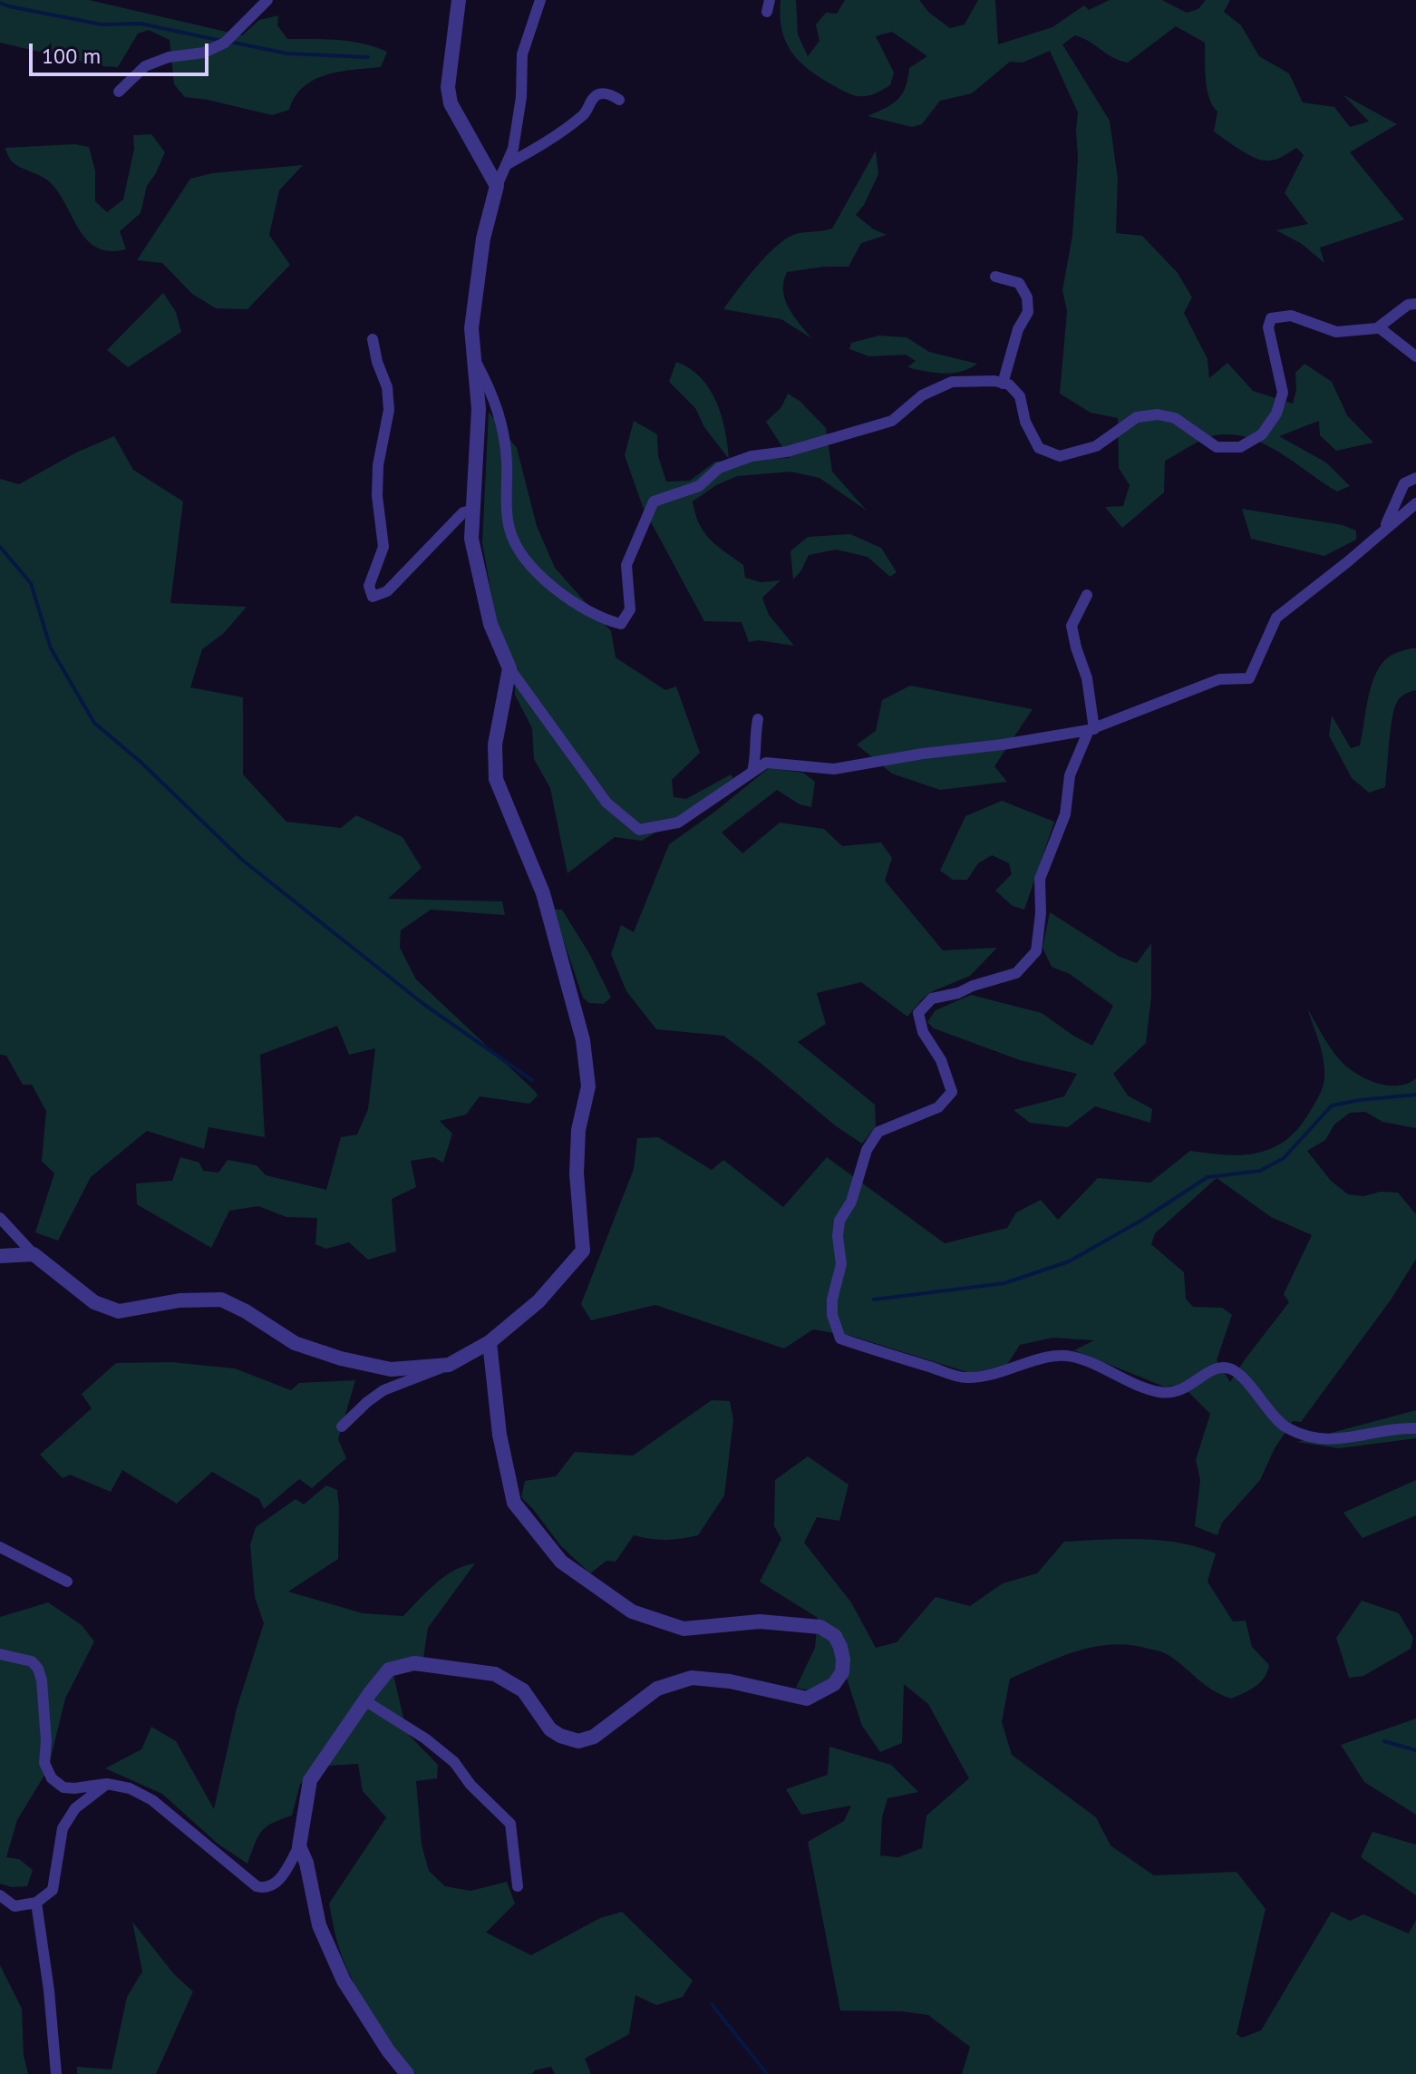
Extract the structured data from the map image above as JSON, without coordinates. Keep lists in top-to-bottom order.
{
  "scale_bar": "100 m"
}
